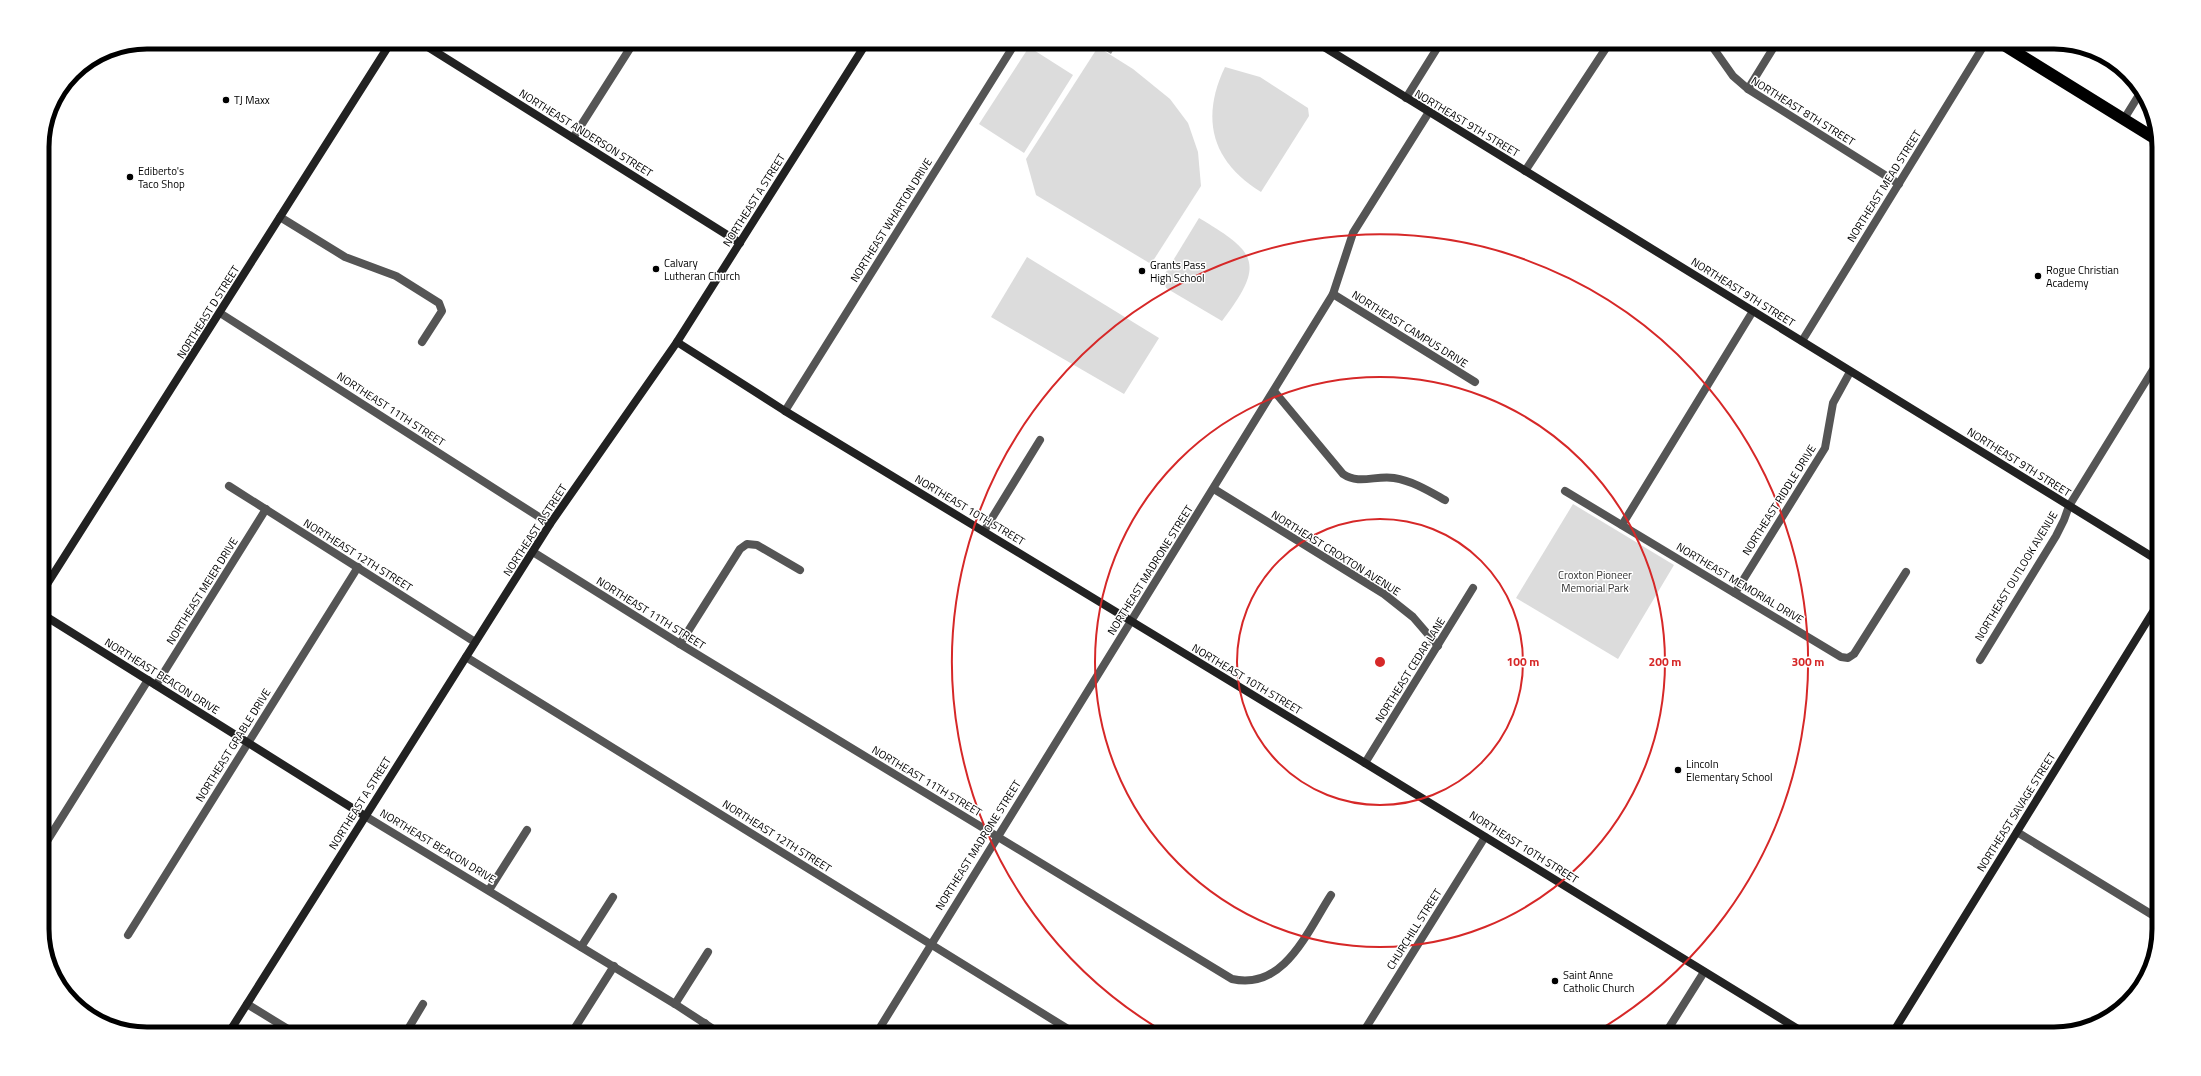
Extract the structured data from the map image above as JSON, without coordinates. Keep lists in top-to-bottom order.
{
  "streets": {
    "street": [
      "NORTHEAST 8TH STREET",
      "NORTHEAST 9TH STREET",
      "NORTHEAST ANDERSON STREET",
      "NORTHEAST MEAD STREET",
      "NORTHEAST A STREET",
      "NORTHEAST WHARTON DRIVE",
      "NORTHEAST D STREET",
      "NORTHEAST CAMPUS DRIVE",
      "NORTHEAST 11TH STREET",
      "NORTHEAST RIDDLE DRIVE",
      "NORTHEAST 10TH STREET",
      "NORTHEAST CROXTON AVENUE",
      "NORTHEAST 12TH STREET",
      "NORTHEAST MADRONE STREET",
      "NORTHEAST OUTLOOK AVENUE",
      "NORTHEAST MEMORIAL DRIVE",
      "NORTHEAST MEIER DRIVE",
      "NORTHEAST CEDAR LANE",
      "NORTHEAST BEACON DRIVE",
      "NORTHEAST GRABLE DRIVE",
      "NORTHEAST SAVAGE STREET",
      "CHURCHILL STREET"
    ]
  },
  "crossings": [
    ["NORTHEAST 8TH STREET", "NORTHEAST MEAD STREET"],
    ["NORTHEAST 9TH STREET", "NORTHEAST MEAD STREET"],
    ["NORTHEAST 9TH STREET", "NORTHEAST RIDDLE DRIVE"],
    ["NORTHEAST 9TH STREET", "NORTHEAST MADRONE STREET"],
    ["NORTHEAST 9TH STREET", "NORTHEAST OUTLOOK AVENUE"],
    ["NORTHEAST ANDERSON STREET", "NORTHEAST A STREET"],
    ["NORTHEAST A STREET", "NORTHEAST 11TH STREET"],
    ["NORTHEAST A STREET", "NORTHEAST 10TH STREET"],
    ["NORTHEAST A STREET", "NORTHEAST 12TH STREET"],
    ["NORTHEAST A STREET", "NORTHEAST BEACON DRIVE"],
    ["NORTHEAST WHARTON DRIVE", "NORTHEAST 10TH STREET"],
    ["NORTHEAST D STREET", "NORTHEAST 11TH STREET"],
    ["NORTHEAST CAMPUS DRIVE", "NORTHEAST MADRONE STREET"],
    ["NORTHEAST 11TH STREET", "NORTHEAST MADRONE STREET"],
    ["NORTHEAST RIDDLE DRIVE", "NORTHEAST MEMORIAL DRIVE"],
    ["NORTHEAST 10TH STREET", "NORTHEAST MADRONE STREET"],
    ["NORTHEAST 10TH STREET", "NORTHEAST CEDAR LANE"],
    ["NORTHEAST 10TH STREET", "CHURCHILL STREET"],
    ["NORTHEAST CROXTON AVENUE", "NORTHEAST MADRONE STREET"],
    ["NORTHEAST CROXTON AVENUE", "NORTHEAST CEDAR LANE"],
    ["NORTHEAST 12TH STREET", "NORTHEAST MADRONE STREET"],
    ["NORTHEAST 12TH STREET", "NORTHEAST MEIER DRIVE"],
    ["NORTHEAST 12TH STREET", "NORTHEAST GRABLE DRIVE"],
    ["NORTHEAST MEIER DRIVE", "NORTHEAST BEACON DRIVE"],
    ["NORTHEAST BEACON DRIVE", "NORTHEAST GRABLE DRIVE"]
  ],
  "parks": ["Croxton Pioneer Memorial Park"],
  "places": [
    "TJ Maxx",
    "Ediberto's Taco Shop",
    "Calvary Lutheran Church",
    "Grants Pass High School",
    "Rogue Christian Academy",
    "Lincoln Elementary School",
    "Saint Anne Catholic Church"
  ],
  "rings": ["100 m", "200 m", "300 m"]
}
